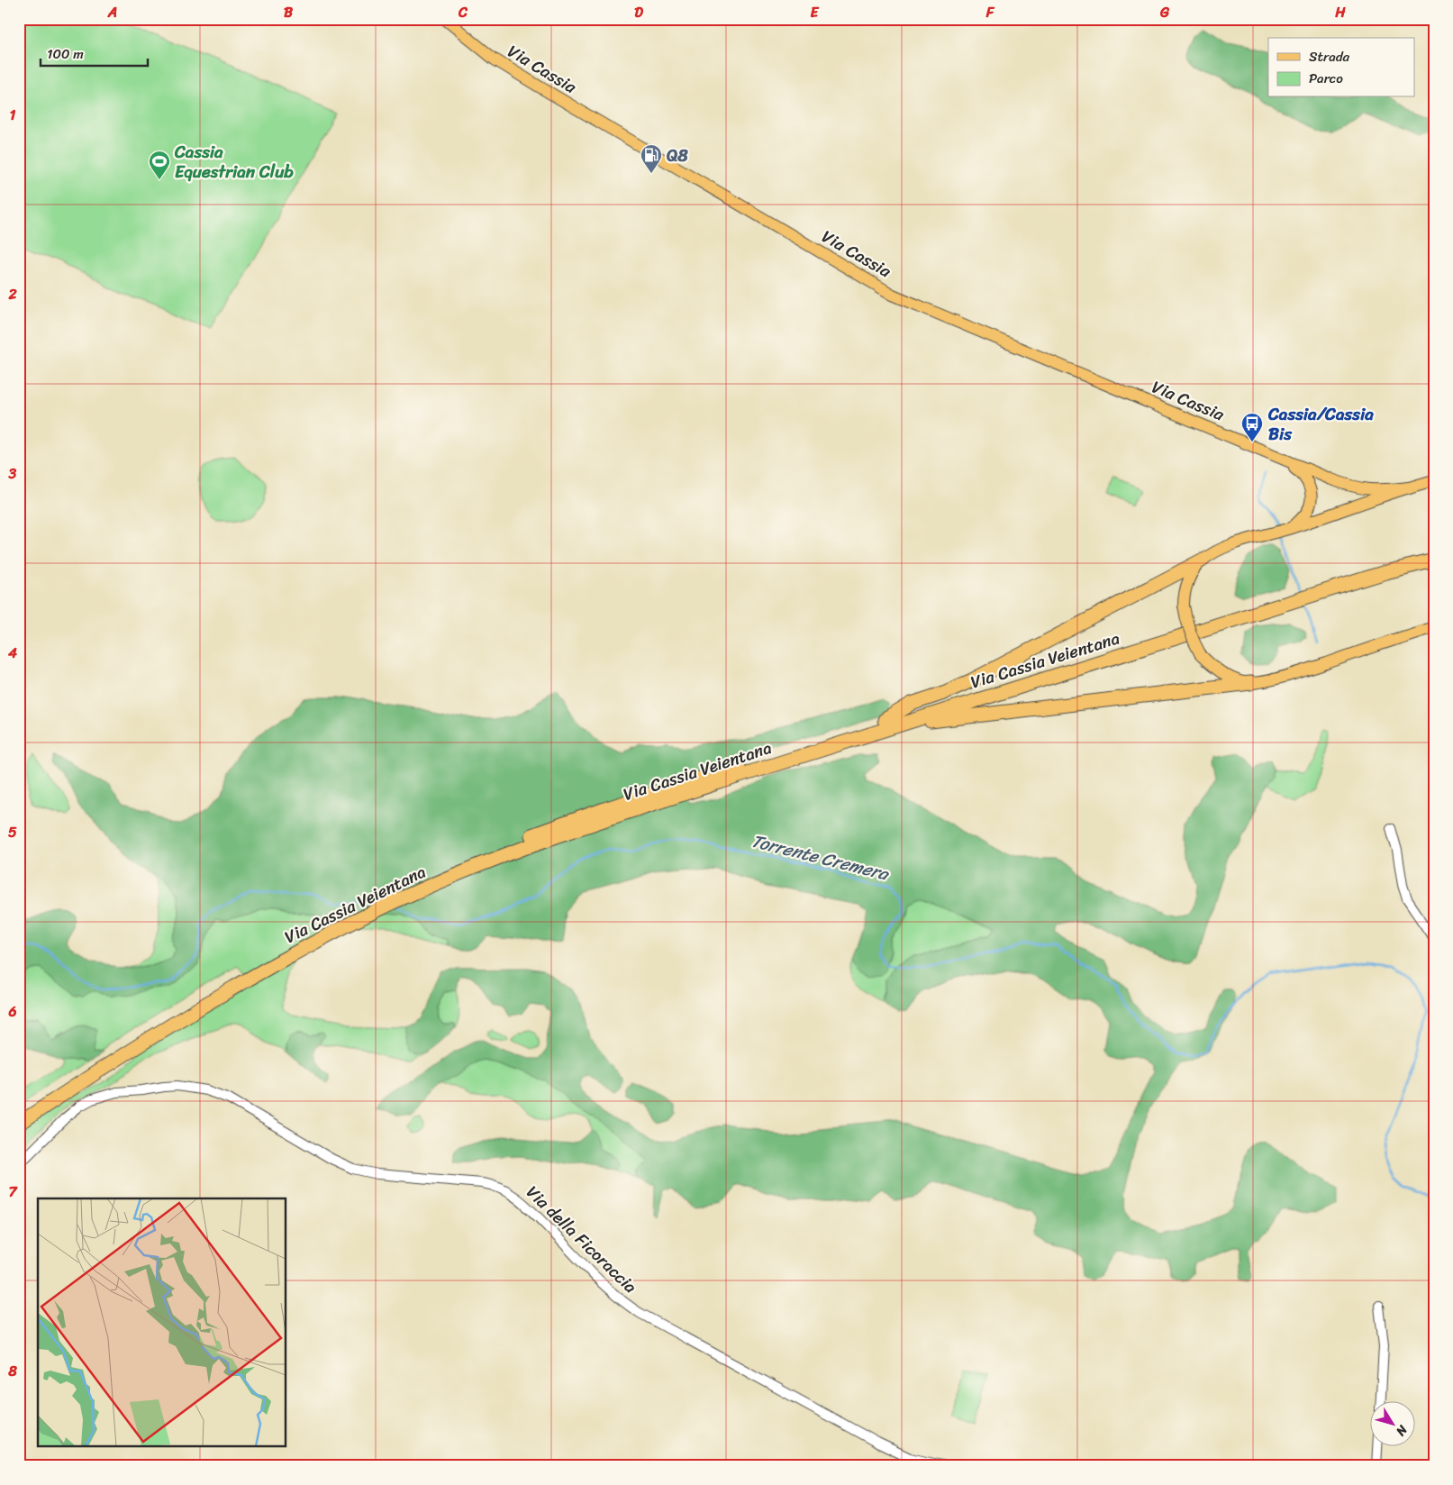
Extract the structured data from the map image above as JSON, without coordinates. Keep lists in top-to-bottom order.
{
  "streets": {
    "highway": ["Via Cassia Veientana"],
    "main road": ["Via Cassia"],
    "street": ["Via della Ficoraccia"]
  },
  "water": ["Torrente Cremera"],
  "places": {
    "fuel station": ["Q8"],
    "sports": ["Cassia Equestrian Club"],
    "bus stop": ["Cassia/Cassia Bis"]
  },
  "legend": ["Strada", "Parco"],
  "scale_bar": "100 m",
  "north": "bottom right",
  "grid": {
    "columns": [
      "A",
      "B",
      "C",
      "D",
      "E",
      "F",
      "G",
      "H"
    ],
    "rows": [
      "1",
      "2",
      "3",
      "4",
      "5",
      "6",
      "7",
      "8"
    ]
  }
}
